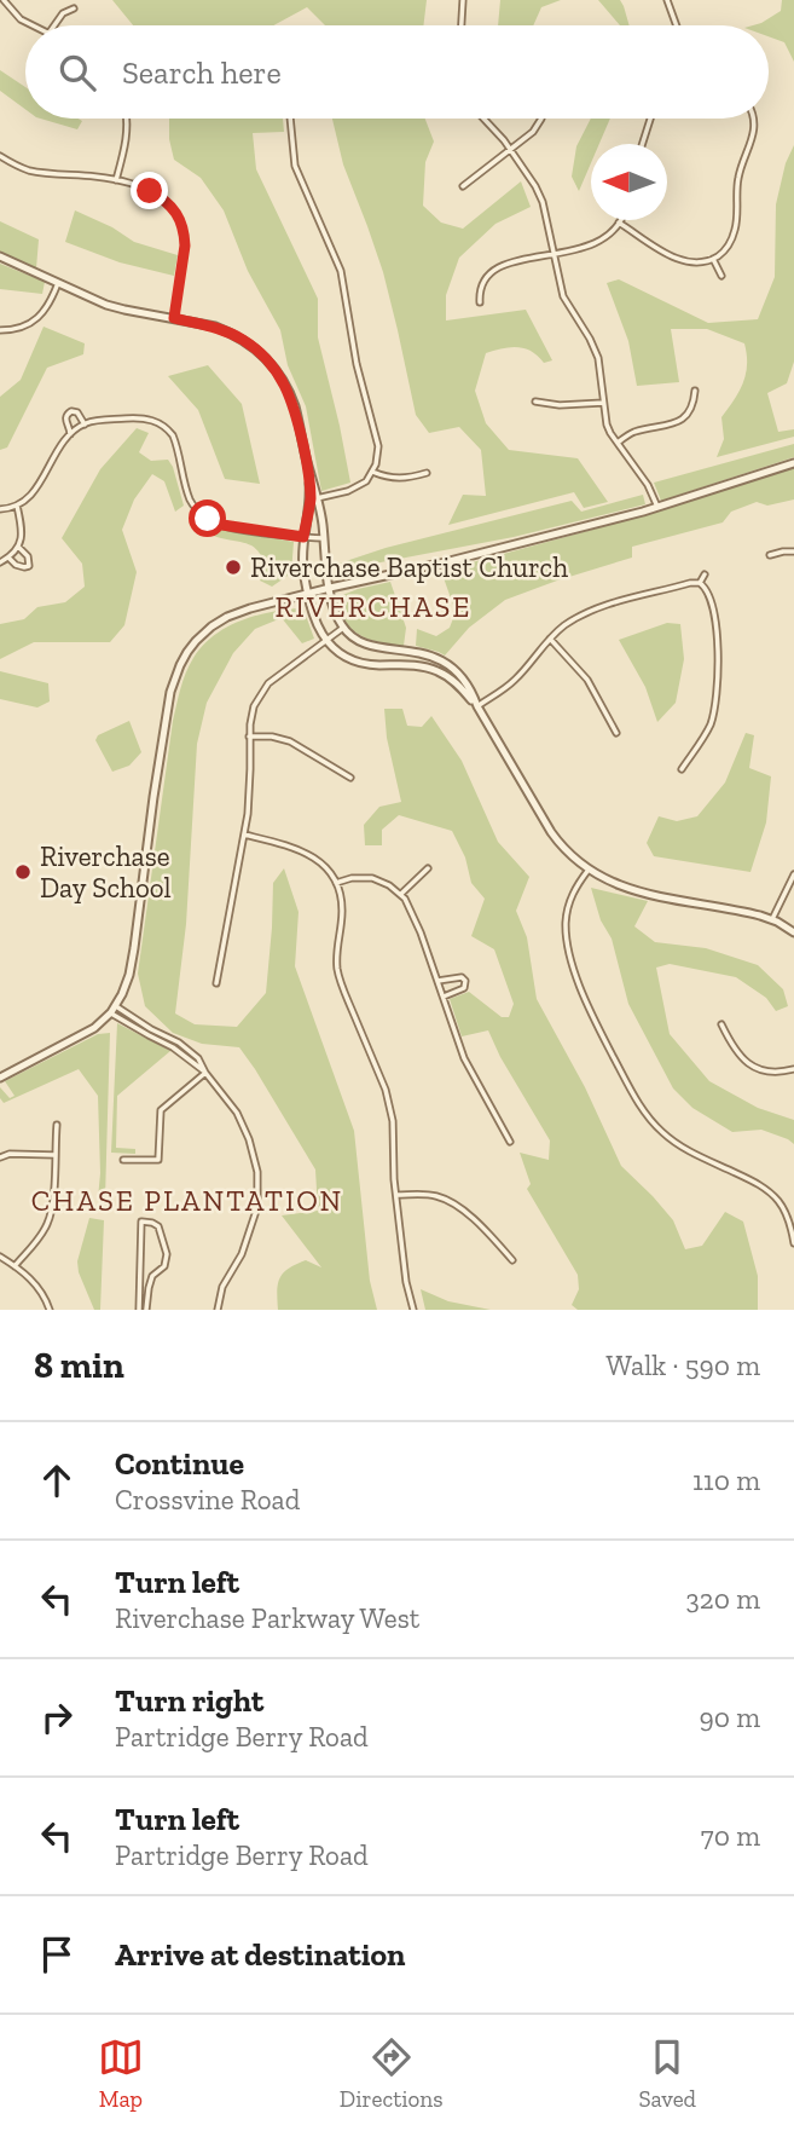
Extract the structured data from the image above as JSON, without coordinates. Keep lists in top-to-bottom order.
{
  "districts": ["RIVERCHASE", "CHASE PLANTATION"],
  "places": ["Riverchase Baptist Church", "Riverchase Day School"],
  "north": "left",
  "page": {
    "search": "Search here",
    "heading": ["8 min", "Walk · 590 m"],
    "list": [
      ["Continue", "Crossvine Road", "110 m"],
      ["Turn left", "Riverchase Parkway West", "320 m"],
      ["Turn right", "Partridge Berry Road", "90 m"],
      ["Turn left", "Partridge Berry Road", "70 m"],
      "Arrive at destination"
    ],
    "nav": ["Map", "Directions", "Saved"]
  }
}
